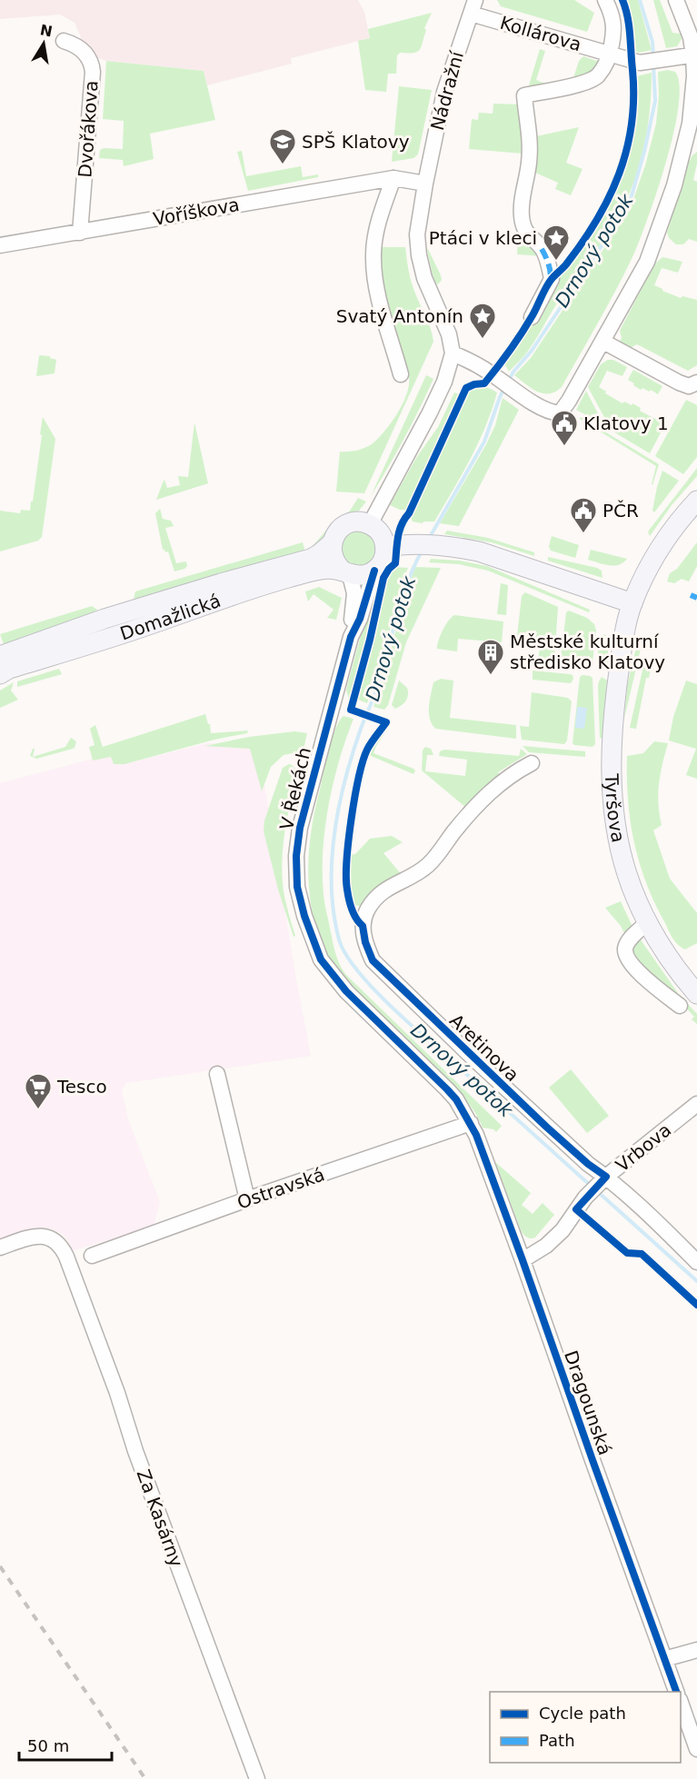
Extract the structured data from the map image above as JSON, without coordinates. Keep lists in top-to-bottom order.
{
  "streets": {
    "main road": ["Domažlická", "Tyršova"],
    "street": [
      "Kollárova",
      "Nádražní",
      "Dvořákova",
      "Voříškova",
      "V Řekách",
      "Aretinova",
      "Vrbova",
      "Ostravská",
      "Dragounská",
      "Za Kasárny"
    ]
  },
  "crossings": [
    ["Kollárova", "Nádražní"],
    ["Nádražní", "Voříškova"],
    ["Dvořákova", "Voříškova"],
    ["Domažlická", "V Řekách"],
    ["V Řekách", "Ostravská"],
    ["V Řekách", "Dragounská"],
    ["Aretinova", "Vrbova"],
    ["Vrbova", "Dragounská"],
    ["Ostravská", "Dragounská"]
  ],
  "water": ["Drnový potok"],
  "places": {
    "school or university": ["SPŠ Klatovy"],
    "place": ["Ptáci v kleci", "Svatý Antonín"],
    "public building": ["Klatovy 1", "PČR"],
    "building": ["Městské kulturní středisko Klatovy"],
    "supermarket": ["Tesco"]
  },
  "legend": ["Cycle path", "Path"],
  "scale_bar": "50 m",
  "north": "top"
}
